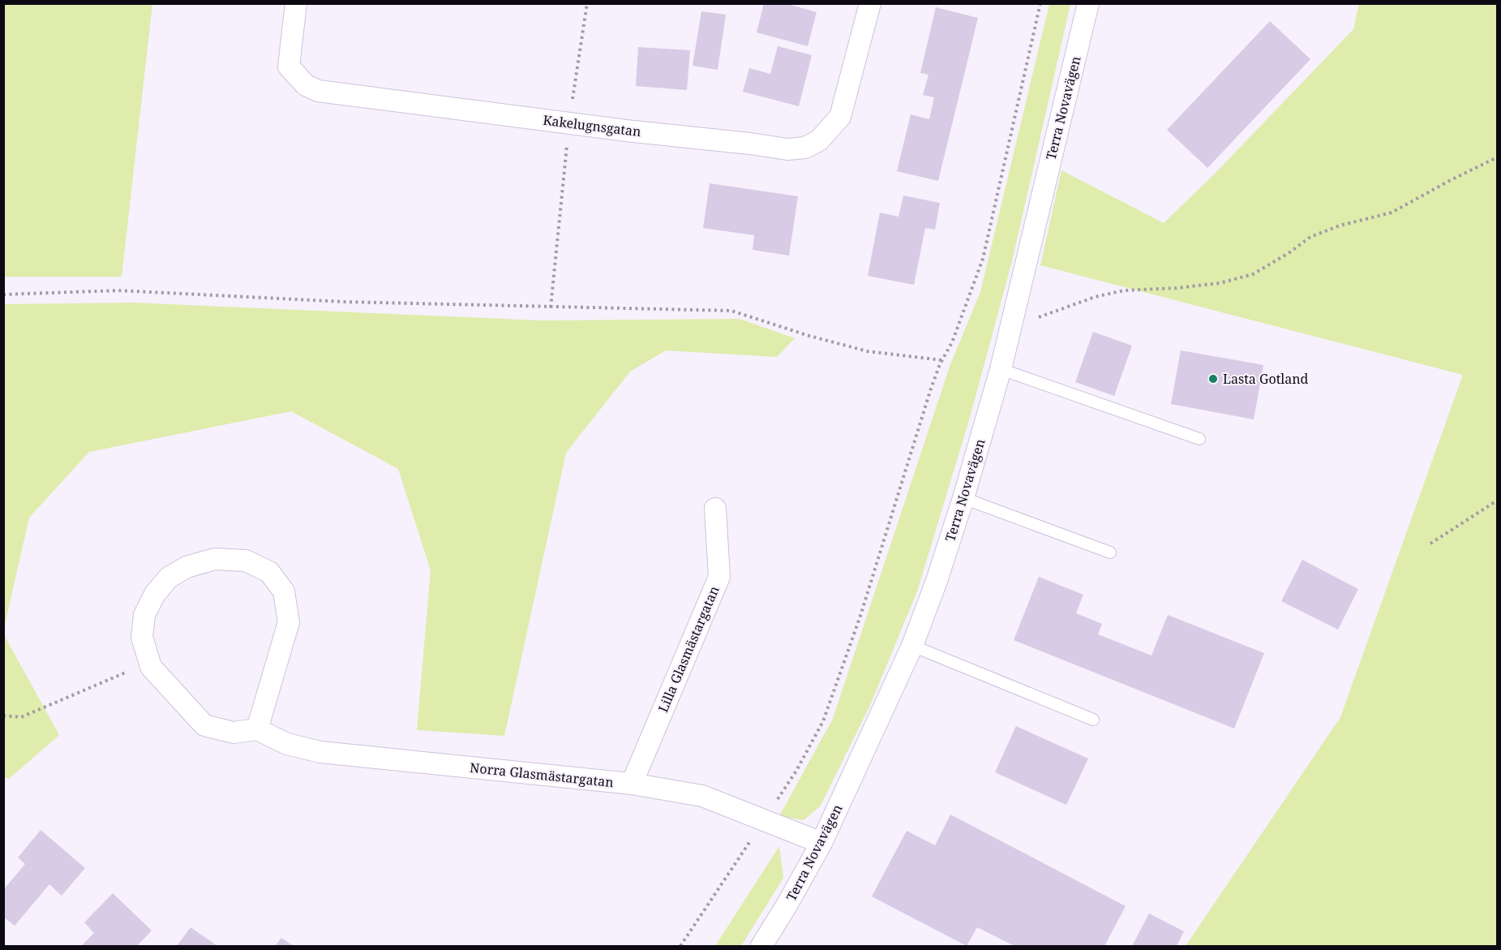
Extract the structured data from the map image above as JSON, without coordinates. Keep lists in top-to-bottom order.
{
  "streets": {
    "street": [
      "Terra Novavägen",
      "Kakelugnsgatan",
      "Lilla Glasmästargatan",
      "Norra Glasmästargatan"
    ]
  },
  "crossings": [
    ["Terra Novavägen", "Norra Glasmästargatan"],
    ["Lilla Glasmästargatan", "Norra Glasmästargatan"]
  ],
  "places": ["Lasta Gotland"]
}
